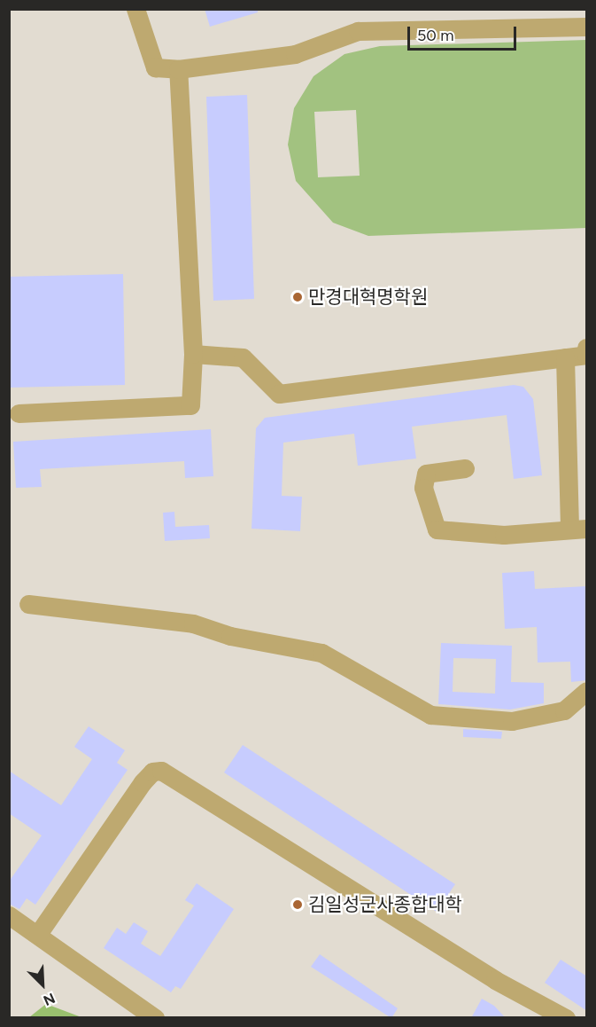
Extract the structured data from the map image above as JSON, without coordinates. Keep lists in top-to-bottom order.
{
  "places": ["만경대혁명학원", "김일성군사종합대학"],
  "scale_bar": "50 m",
  "north": "bottom right"
}
